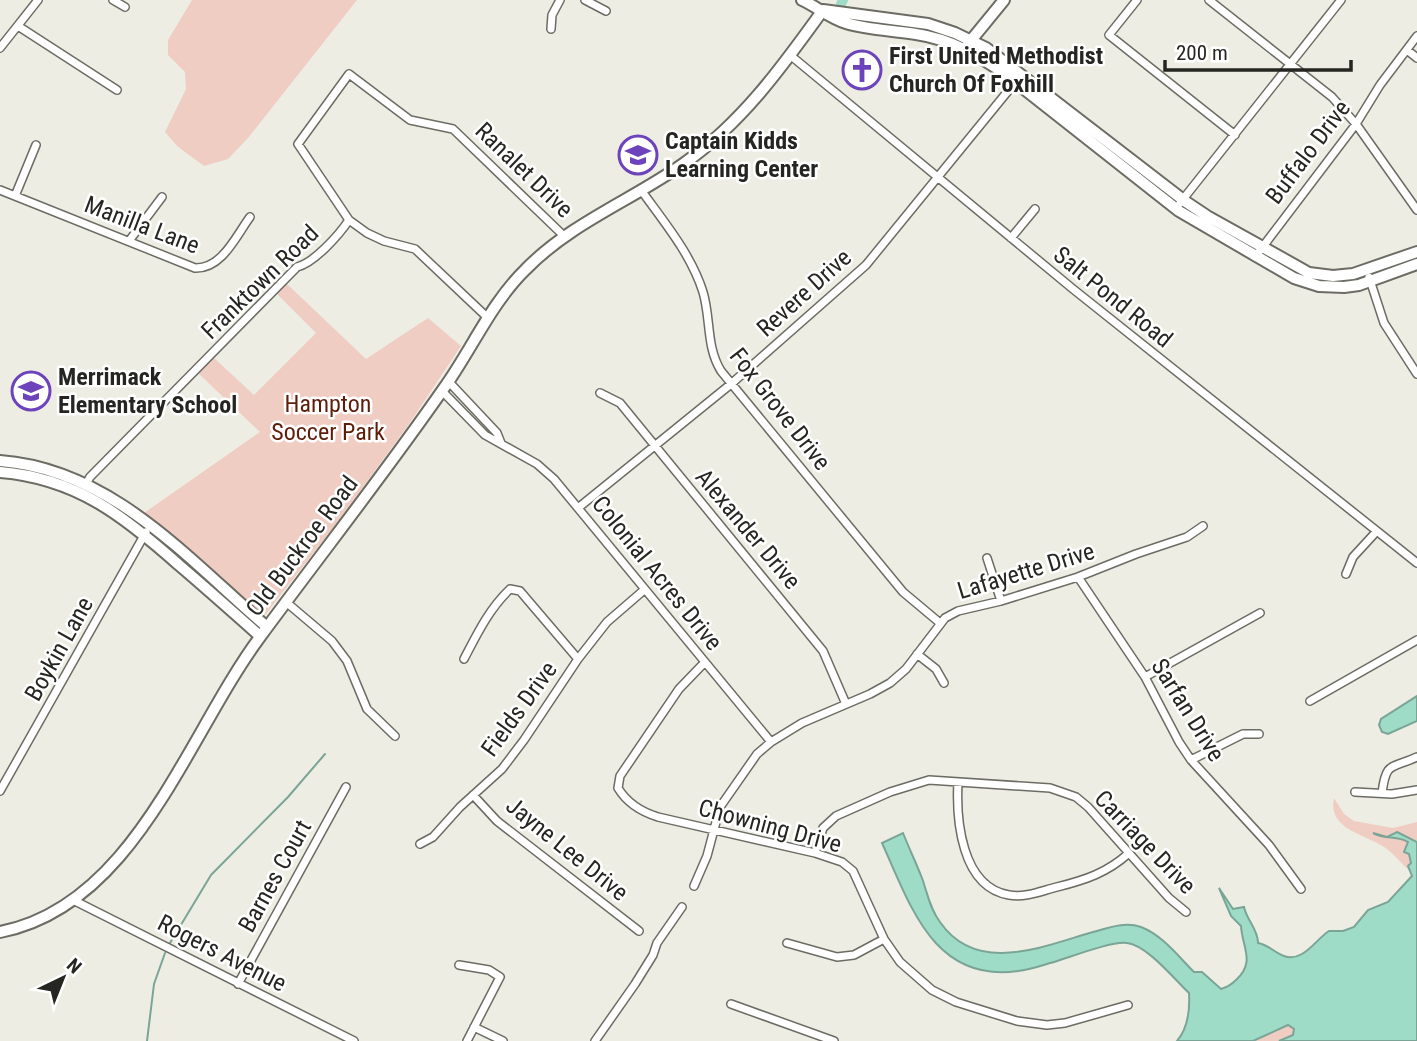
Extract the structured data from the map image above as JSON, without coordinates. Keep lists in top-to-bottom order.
{
  "streets": {
    "main road": ["Old Buckroe Road"],
    "street": [
      "Buffalo Drive",
      "Ranalet Drive",
      "Manilla Lane",
      "Franktown Road",
      "Revere Drive",
      "Salt Pond Road",
      "Fox Grove Drive",
      "Alexander Drive",
      "Lafayette Drive",
      "Colonial Acres Drive",
      "Boykin Lane",
      "Fields Drive",
      "Sarfan Drive",
      "Chowning Drive",
      "Carriage Drive",
      "Jayne Lee Drive",
      "Barnes Court",
      "Rogers Avenue"
    ]
  },
  "crossings": [
    ["Ranalet Drive", "Franktown Road"],
    ["Ranalet Drive", "Old Buckroe Road"],
    ["Revere Drive", "Salt Pond Road"],
    ["Revere Drive", "Fox Grove Drive"],
    ["Revere Drive", "Alexander Drive"],
    ["Revere Drive", "Colonial Acres Drive"],
    ["Salt Pond Road", "Old Buckroe Road"],
    ["Fox Grove Drive", "Old Buckroe Road"],
    ["Fox Grove Drive", "Lafayette Drive"],
    ["Alexander Drive", "Lafayette Drive"],
    ["Old Buckroe Road", "Colonial Acres Drive"],
    ["Old Buckroe Road", "Rogers Avenue"],
    ["Lafayette Drive", "Colonial Acres Drive"],
    ["Lafayette Drive", "Sarfan Drive"],
    ["Lafayette Drive", "Chowning Drive"],
    ["Colonial Acres Drive", "Fields Drive"],
    ["Colonial Acres Drive", "Chowning Drive"],
    ["Fields Drive", "Jayne Lee Drive"],
    ["Chowning Drive", "Carriage Drive"],
    ["Barnes Court", "Rogers Avenue"]
  ],
  "parks": ["Hampton Soccer Park"],
  "places": {
    "church": ["First United Methodist Church Of Foxhill"],
    "school or university": ["Captain Kidds Learning Center", "Merrimack Elementary School"]
  },
  "scale_bar": "200 m",
  "north": "top right"
}
